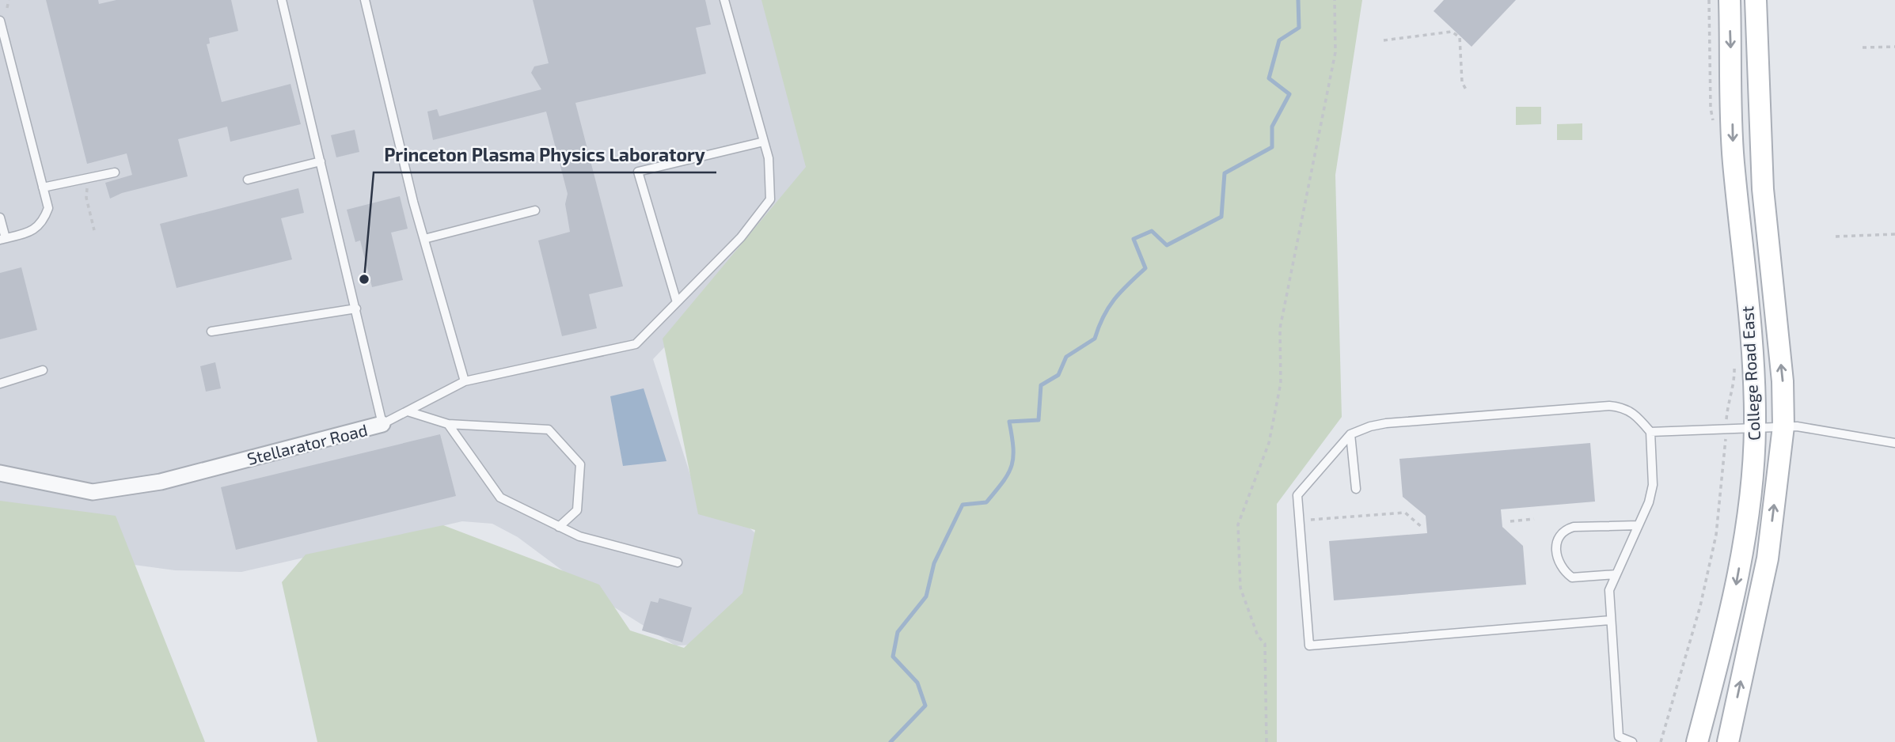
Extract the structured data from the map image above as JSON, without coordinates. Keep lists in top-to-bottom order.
{
  "streets": {
    "street": ["College Road East", "Stellarator Road"]
  },
  "places": ["Princeton Plasma Physics Laboratory"]
}
